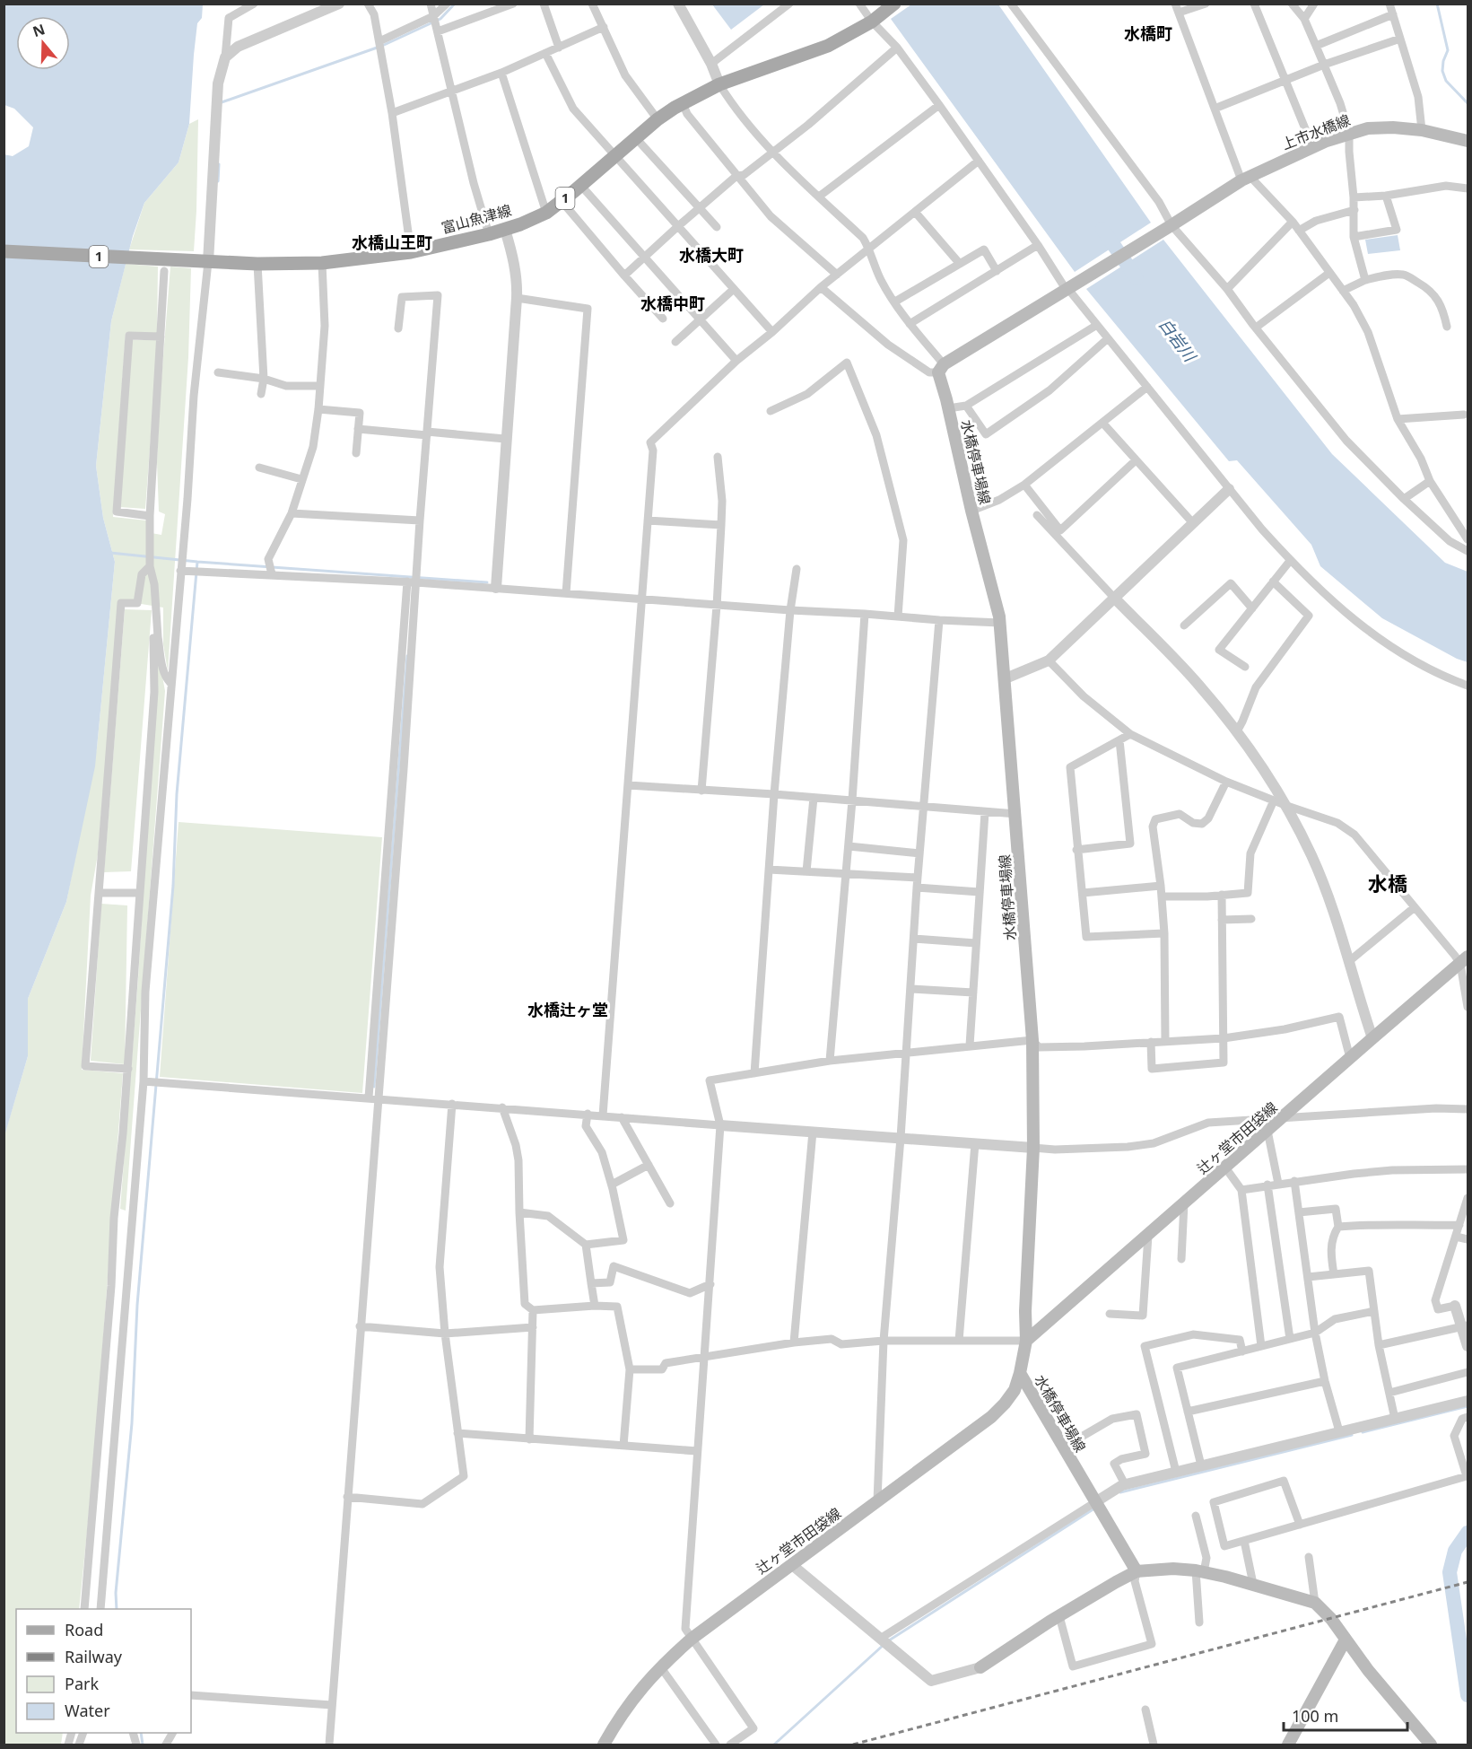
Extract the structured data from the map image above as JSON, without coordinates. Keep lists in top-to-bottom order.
{
  "streets": {
    "main road": [
      "上市水橋線",
      "1",
      "富山魚津線",
      "水橋停車場線",
      "辻ヶ堂市田袋線"
    ]
  },
  "crossings": [
    ["水橋停車場線", "辻ヶ堂市田袋線"]
  ],
  "districts": [
    "水橋町",
    "水橋山王町",
    "水橋大町",
    "水橋中町",
    "水橋",
    "水橋辻ヶ堂"
  ],
  "water": ["白岩川"],
  "legend": [
    "Road",
    "Railway",
    "Park",
    "Water"
  ],
  "scale_bar": "100 m",
  "north": "top"
}
